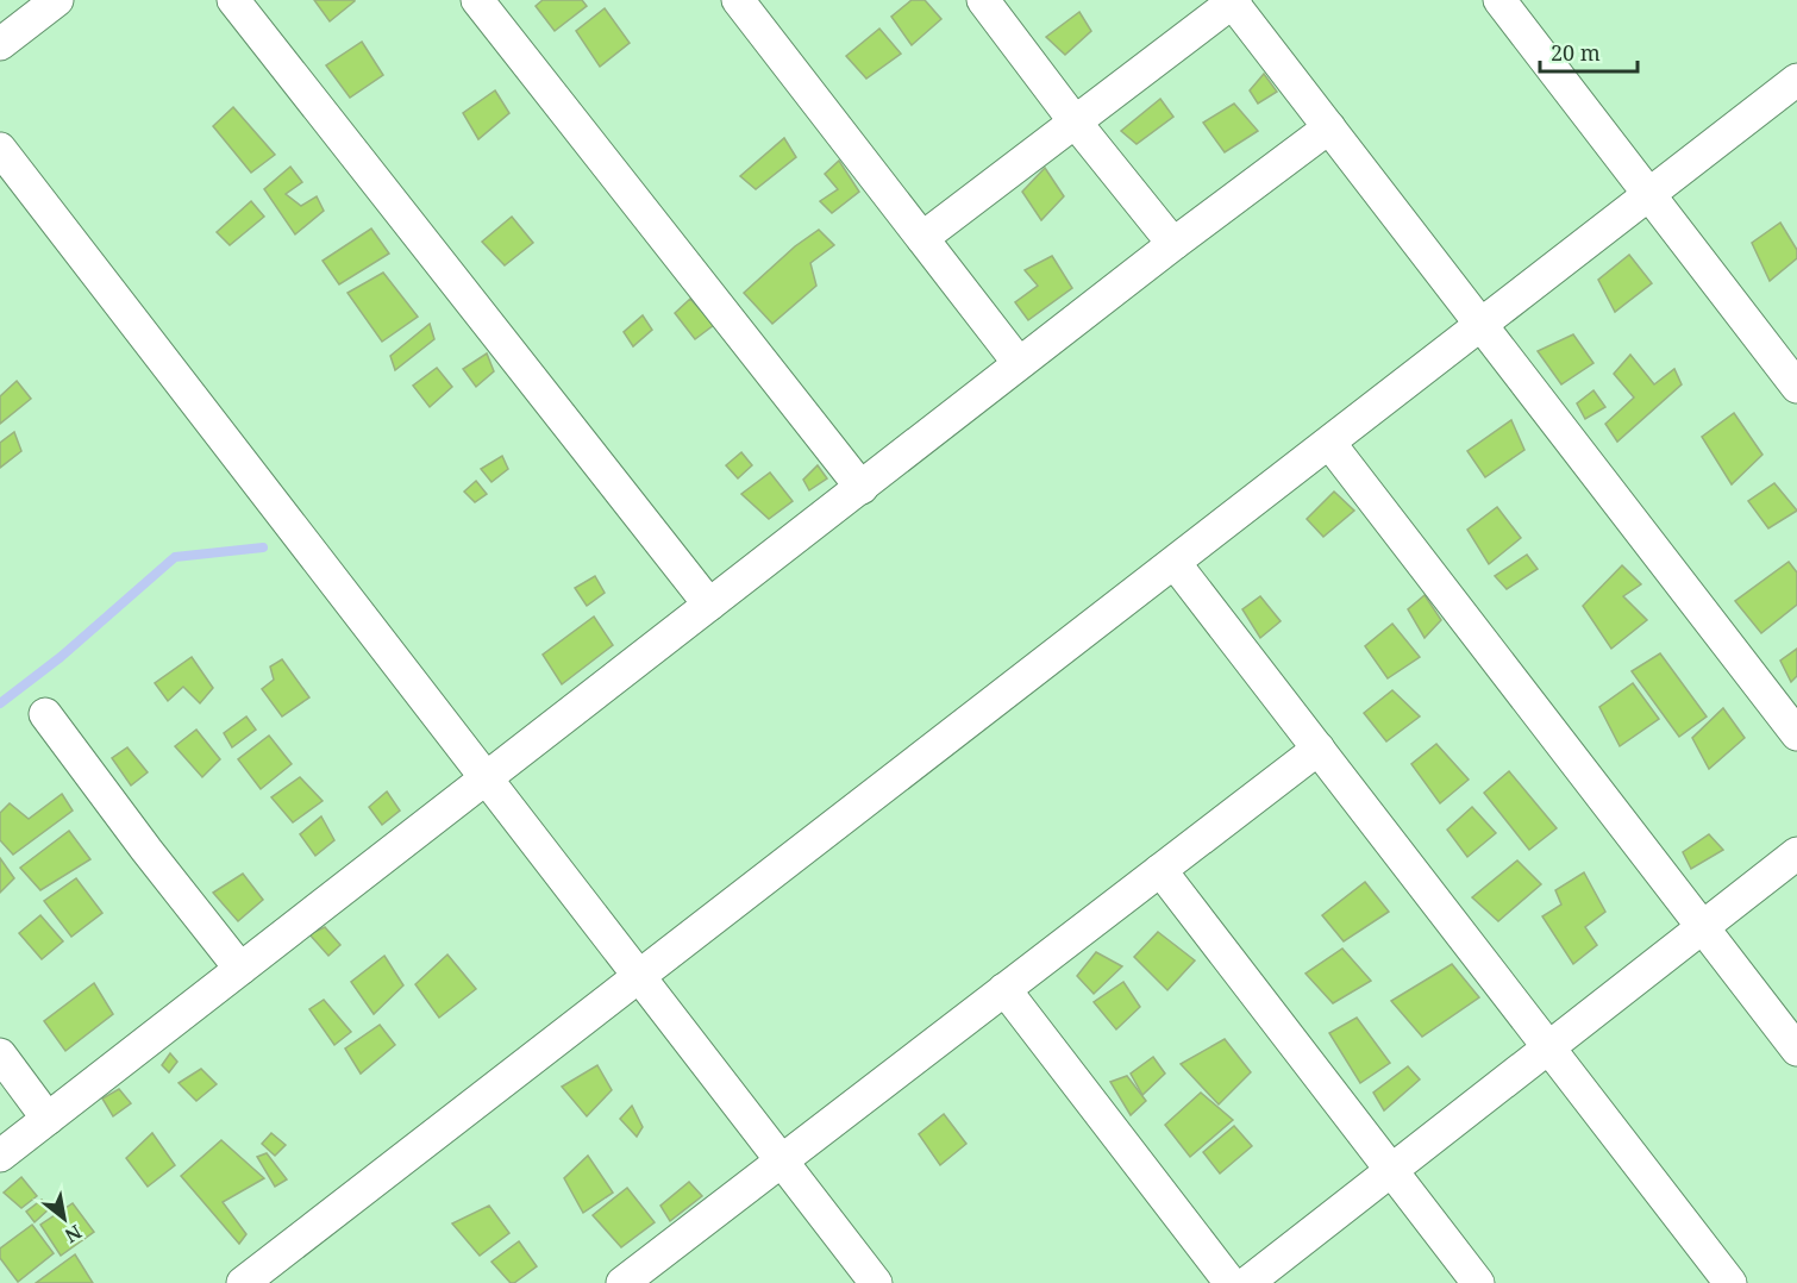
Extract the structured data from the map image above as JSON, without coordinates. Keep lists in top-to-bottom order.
{
  "scale_bar": "20 m",
  "north": "bottom right"
}
